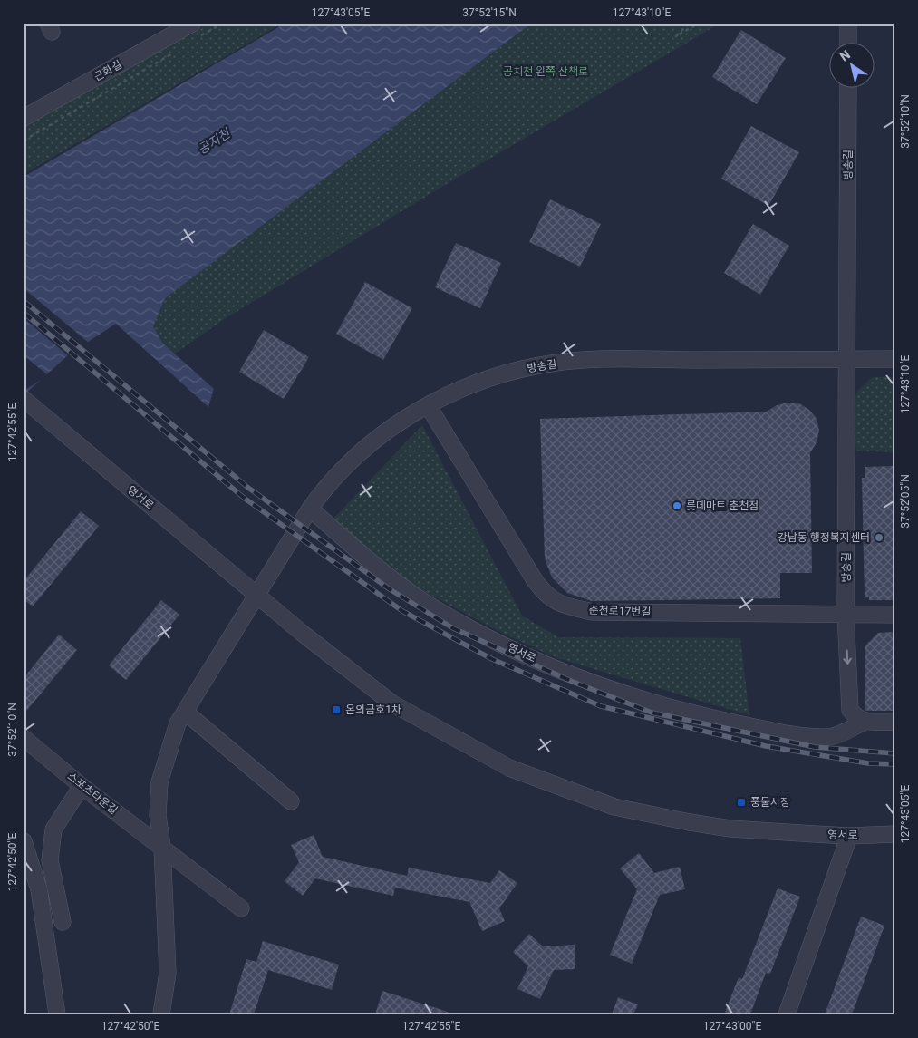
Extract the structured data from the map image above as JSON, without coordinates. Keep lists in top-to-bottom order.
{
  "streets": {
    "street": [
      "근화길",
      "방송길",
      "영서로",
      "춘천로17번길",
      "스포츠타운길"
    ]
  },
  "crossings": [
    ["방송길", "영서로"],
    ["방송길", "춘천로17번길"]
  ],
  "water": ["공지천"],
  "parks": ["공치천 왼쪽 산책로"],
  "places": {
    "other": ["롯데마트 춘천점", "강남동 행정복지센터"],
    "transit": ["온의금호1차", "풍물시장"]
  },
  "north": "top left",
  "coordinates": [
    "127°43'05\"E",
    "37°52'15\"N",
    "127°43'10\"E",
    "37°52'10\"N",
    "127°42'55\"E",
    "37°52'05\"N",
    "127°42'50\"E",
    "127°43'00\"E"
  ]
}
